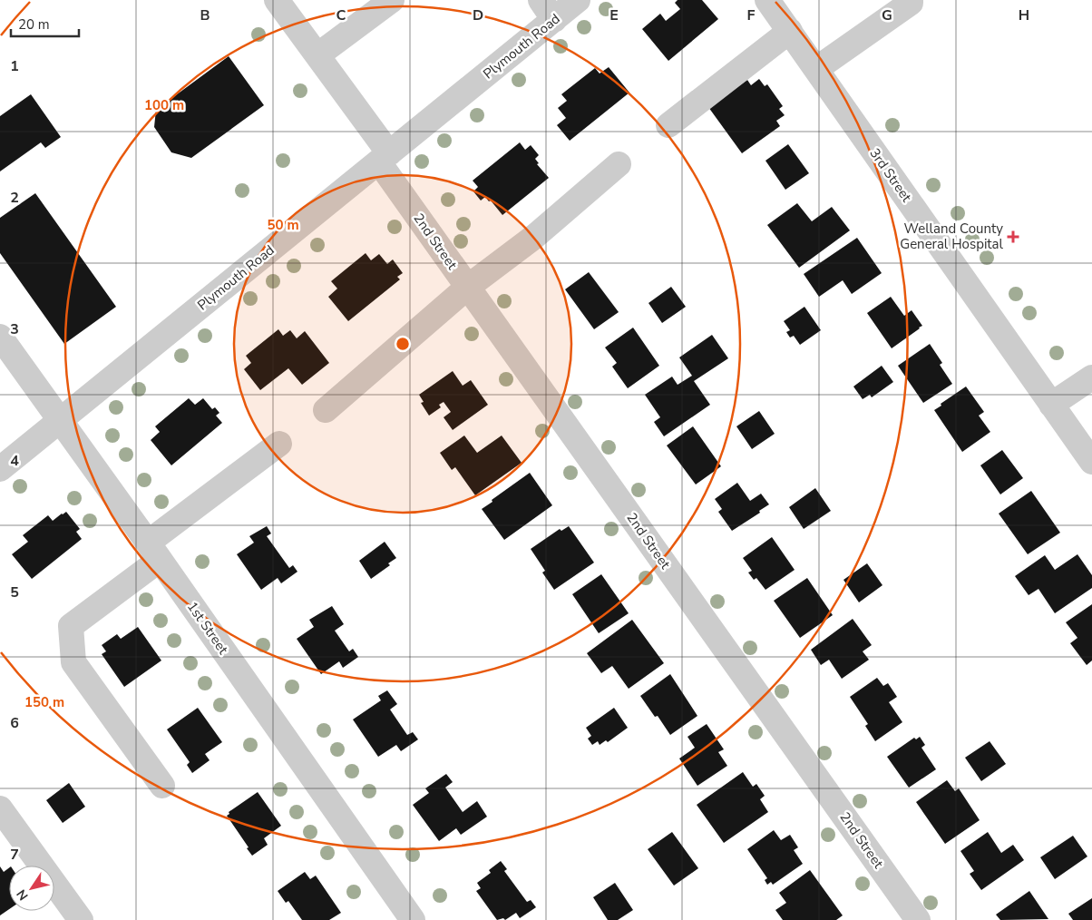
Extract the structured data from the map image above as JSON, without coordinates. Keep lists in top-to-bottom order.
{
  "streets": {
    "street": [
      "Plymouth Road",
      "3rd Street",
      "2nd Street",
      "1st Street"
    ]
  },
  "crossings": [
    ["Plymouth Road", "2nd Street"],
    ["Plymouth Road", "1st Street"]
  ],
  "places": {
    "health": ["Welland County General Hospital"]
  },
  "scale_bar": "20 m",
  "north": "bottom left",
  "grid": {
    "columns": [
      "B",
      "C",
      "D",
      "E",
      "F",
      "G",
      "H"
    ],
    "rows": [
      "1",
      "2",
      "3",
      "4",
      "5",
      "6",
      "7"
    ]
  },
  "rings": ["100 m", "50 m", "150 m"]
}
